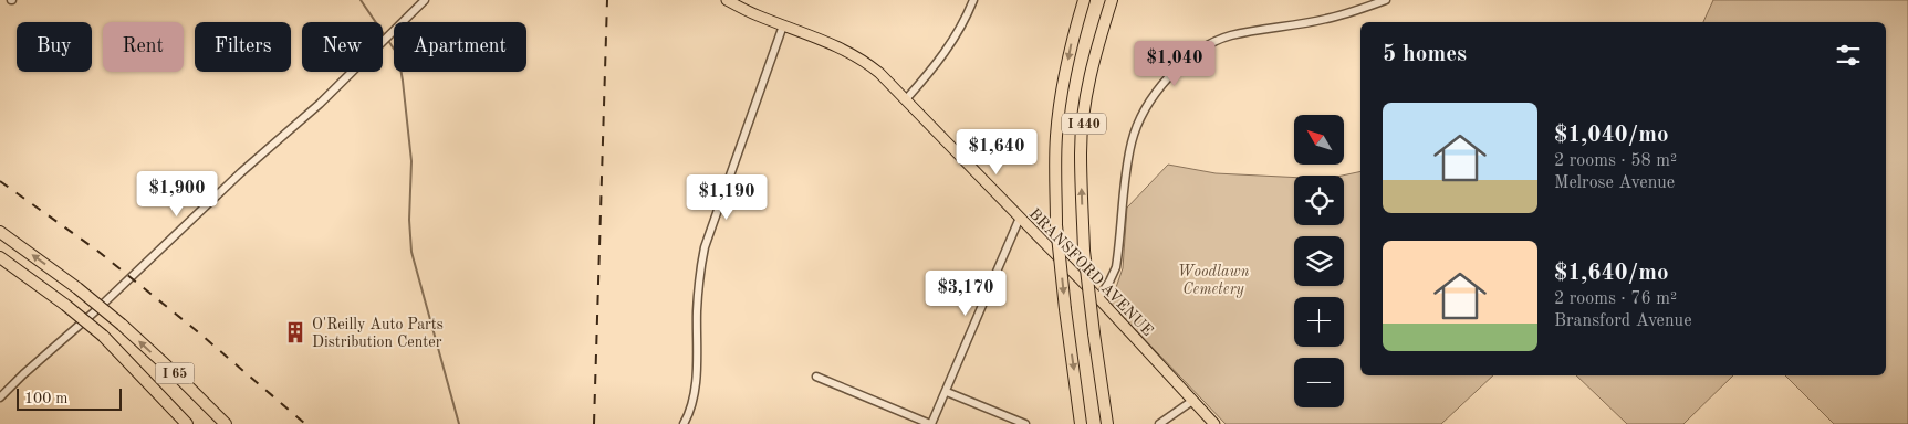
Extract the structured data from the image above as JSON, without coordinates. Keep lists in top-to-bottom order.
{
  "streets": {
    "highway": ["I 440", "I 65"],
    "main road": ["BRANSFORD AVENUE"]
  },
  "parks": ["Woodlawn Cemetery"],
  "places": {
    "building": ["O'Reilly Auto Parts Distribution Center"]
  },
  "scale_bar": "100 m",
  "north": "top left",
  "page": {
    "chip": [
      "Buy",
      "Rent",
      "Filters",
      "New",
      "Apartment"
    ],
    "heading": "5 homes",
    "price": [
      "$1,040",
      "$1,640",
      "$1,900",
      "$1,190",
      "$3,170"
    ],
    "list": [
      {
        "name": "$1,040/mo",
        "note": "2 rooms · 58 m² · Melrose Avenue"
      },
      {
        "name": "$1,640/mo",
        "note": "2 rooms · 76 m² · Bransford Avenue"
      }
    ],
    "map_buttons": ["+", "−"],
    "scale": "100 m"
  }
}
